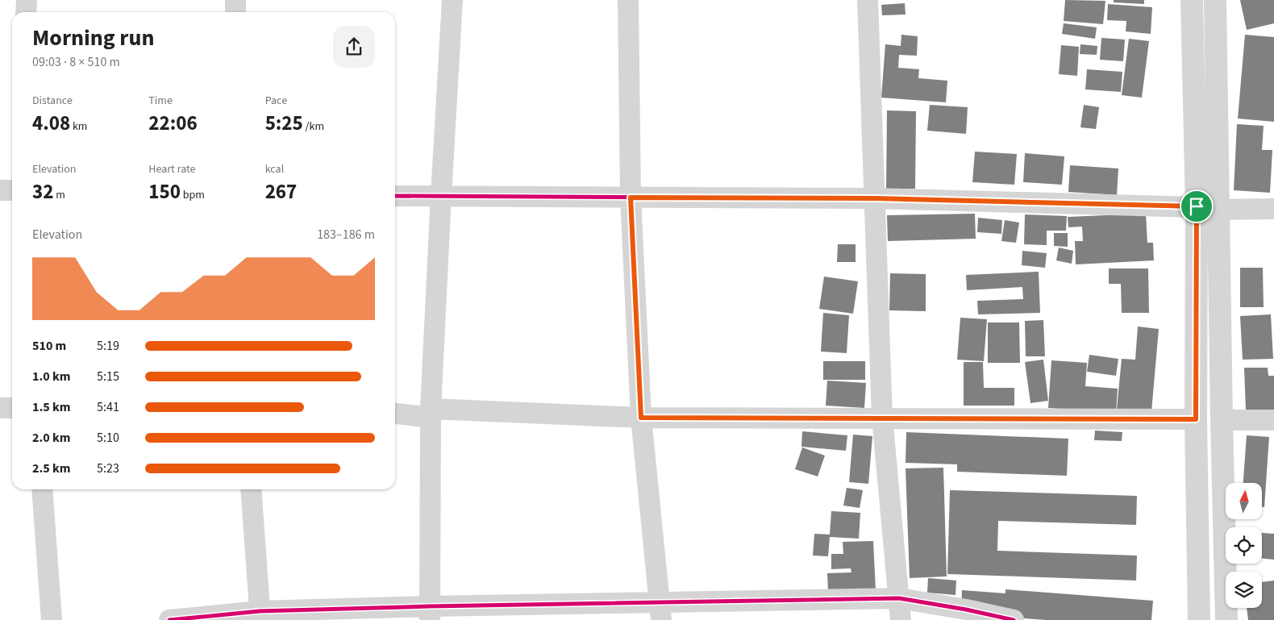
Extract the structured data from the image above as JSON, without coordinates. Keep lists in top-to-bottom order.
{
  "north": "top",
  "page": {
    "heading": ["Morning run", "09:03 · 8 × 510 m"],
    "stats": [
      ["Distance", "4.08 km"],
      ["Time", "22:06"],
      ["Pace", "5:25 /km"],
      ["Elevation", "32 m"],
      ["Heart rate", "150 bpm"],
      ["kcal", "267"]
    ],
    "chart": ["Elevation", "183–186 m"],
    "list": [
      {
        "name": "510 m",
        "note": "5:19"
      },
      {
        "name": "1.0 km",
        "note": "5:15"
      },
      {
        "name": "1.5 km",
        "note": "5:41"
      },
      {
        "name": "2.0 km",
        "note": "5:10"
      },
      {
        "name": "2.5 km",
        "note": "5:23"
      }
    ]
  }
}
